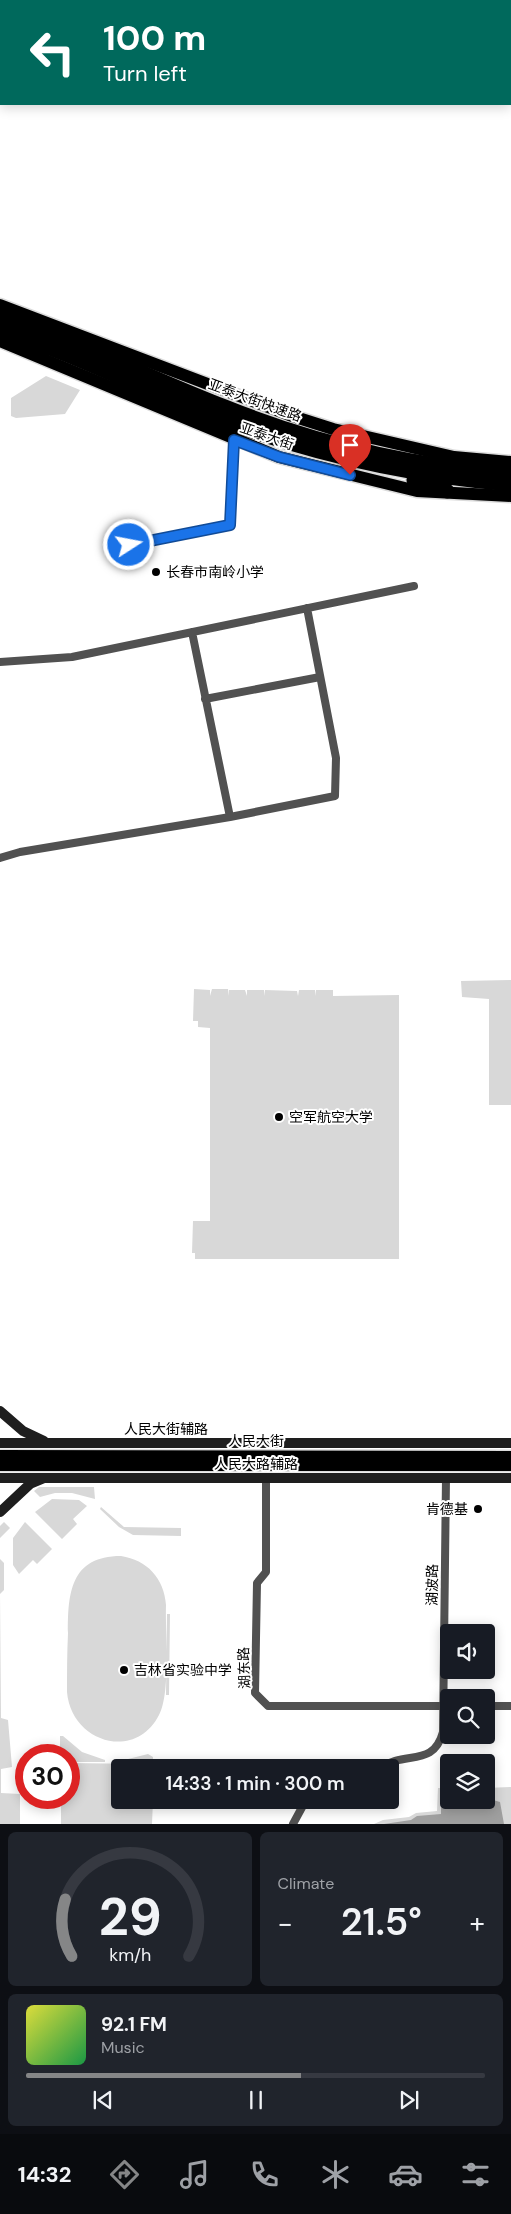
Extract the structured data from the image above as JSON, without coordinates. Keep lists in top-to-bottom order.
{
  "streets": {
    "highway": ["亚泰大街快速路"],
    "main road": [
      "亚泰大街",
      "人民大街辅路",
      "人民大街",
      "人民大路辅路"
    ],
    "street": ["湖波路", "湖东路"]
  },
  "crossings": [
    ["人民大路辅路", "湖波路"],
    ["人民大路辅路", "湖东路"]
  ],
  "places": [
    "长春市南岭小学",
    "空军航空大学",
    "肯德基",
    "吉林省实验中学"
  ],
  "page": {
    "turn": ["100 m", "Turn left"],
    "limit": "30",
    "trip": "14:33 · 1 min · 300 m",
    "tile": "Climate",
    "heat": ["−", "21.5°", "+"],
    "song": ["92.1 FM", "Music"],
    "tabs": "14:32",
    "gauge": ["29", "km/h"]
  }
}
